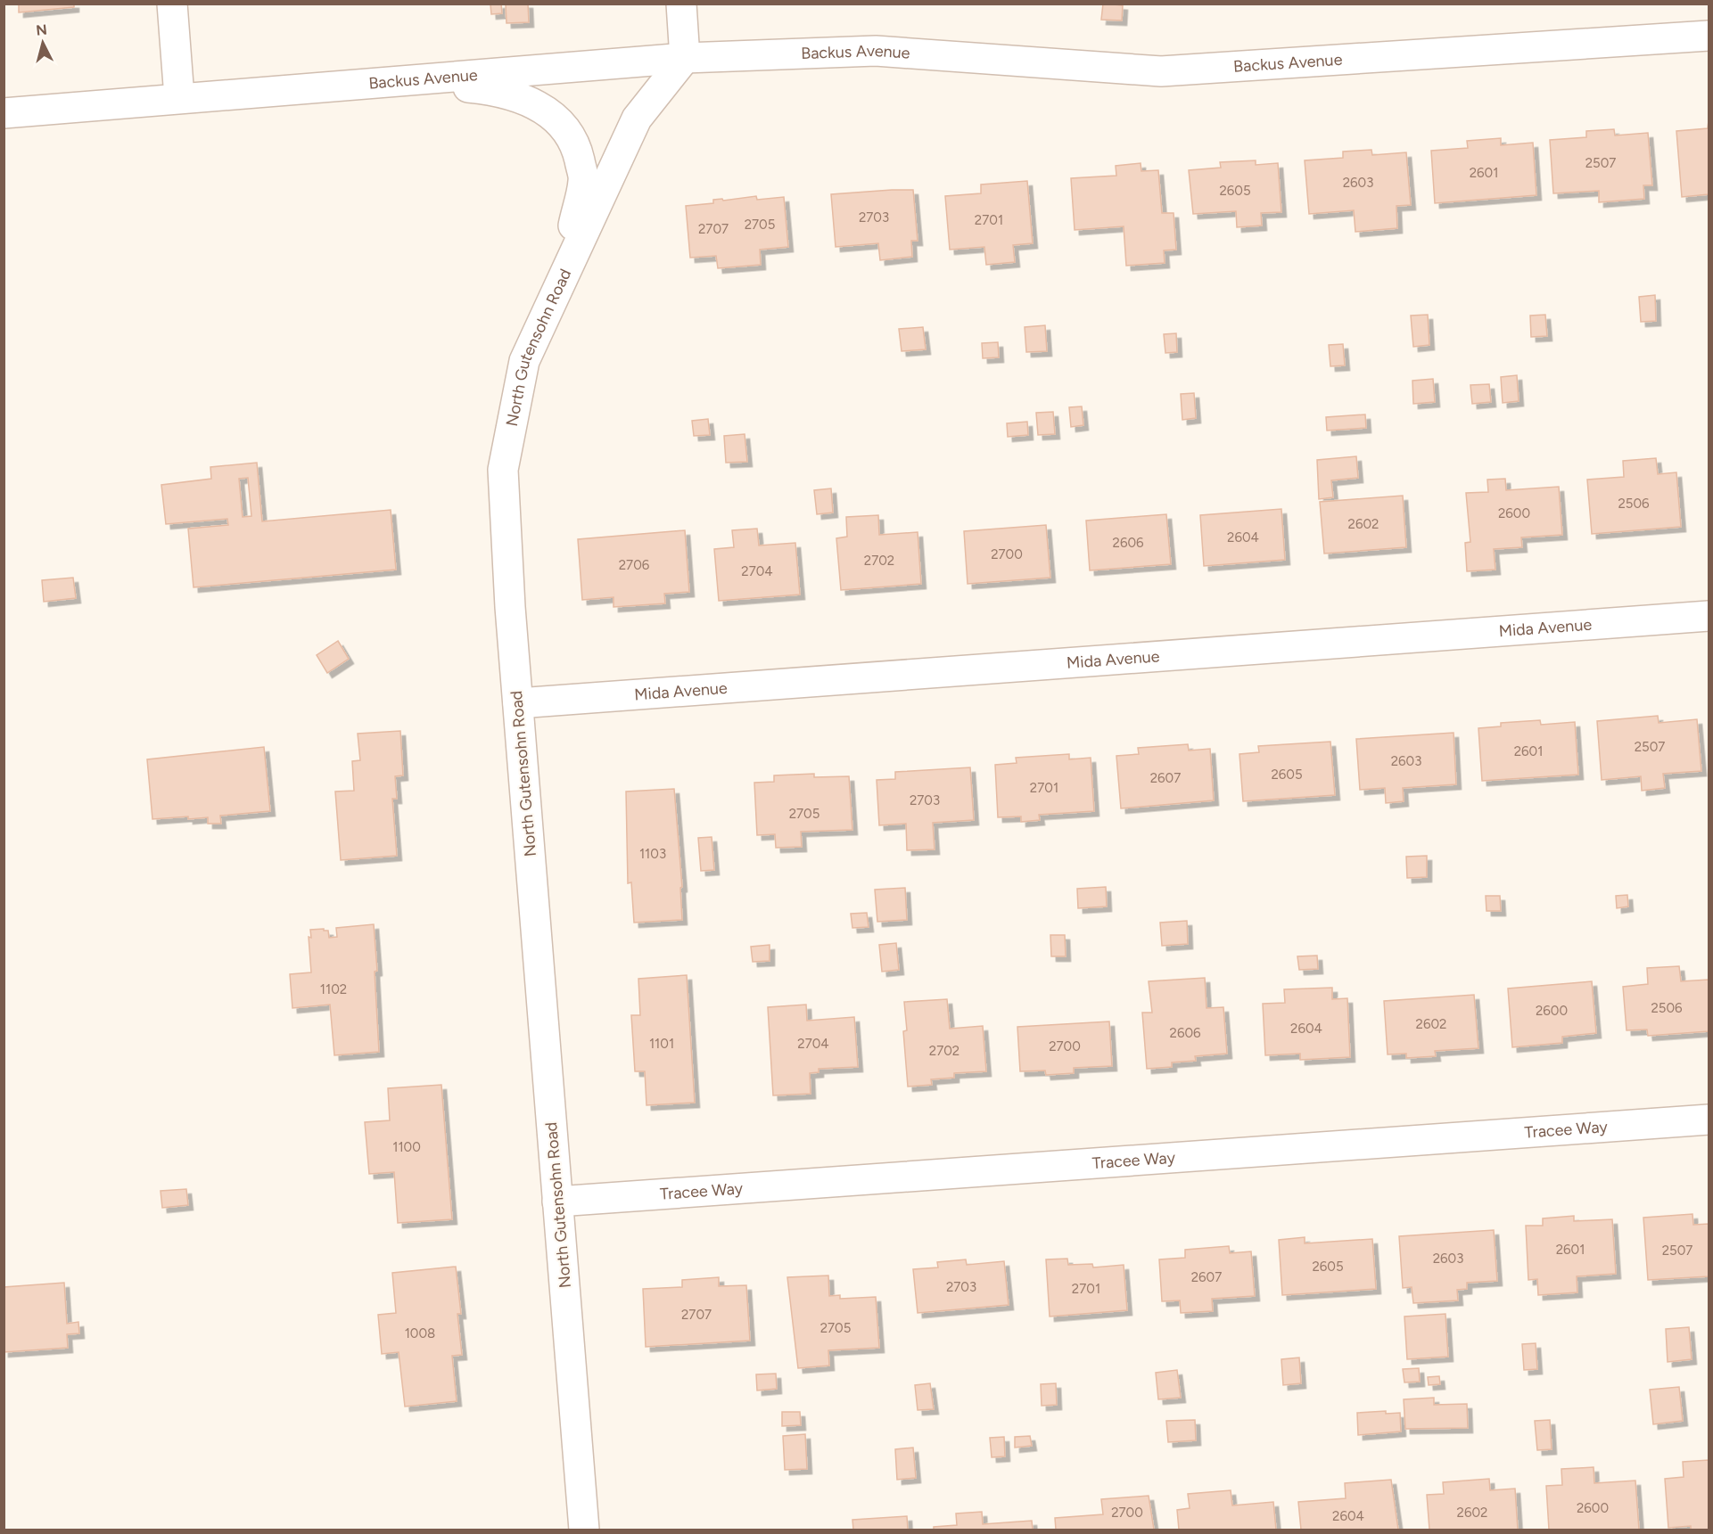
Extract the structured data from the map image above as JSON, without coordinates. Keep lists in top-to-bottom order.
{
  "streets": {
    "street": [
      "Backus Avenue",
      "North Gutensohn Road",
      "Mida Avenue",
      "Tracee Way"
    ]
  },
  "crossings": [
    ["Backus Avenue", "North Gutensohn Road"],
    ["North Gutensohn Road", "Mida Avenue"],
    ["North Gutensohn Road", "Tracee Way"]
  ],
  "house_numbers": [
    "2507",
    "2601",
    "2603",
    "2605",
    "2703",
    "2701",
    "2705",
    "2707",
    "2506",
    "2600",
    "2602",
    "2604",
    "2606",
    "2700",
    "2702",
    "2706",
    "2704",
    "2507",
    "2601",
    "2603",
    "2605",
    "2607",
    "2701",
    "2703",
    "2705",
    "1103",
    "1102",
    "2506",
    "2600",
    "2602",
    "2604",
    "2606",
    "1101",
    "2704",
    "2700",
    "2702",
    "1100",
    "2601",
    "2507",
    "2603",
    "2605",
    "2607",
    "2703",
    "2701",
    "2707",
    "2705",
    "1008",
    "2600",
    "2700",
    "2602",
    "2604"
  ],
  "north": "top"
}
